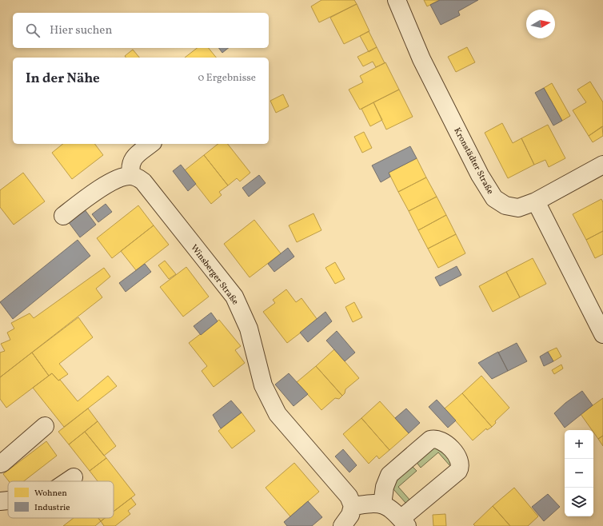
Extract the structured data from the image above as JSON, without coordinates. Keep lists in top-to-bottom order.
{
  "streets": {
    "street": ["Kronstädter Straße", "Winsberger Straße"]
  },
  "legend": ["Wohnen", "Industrie"],
  "north": "right",
  "page": {
    "search": "Hier suchen",
    "heading": ["In der Nähe", "0 Ergebnisse"],
    "map_buttons": ["+", "−"]
  }
}
